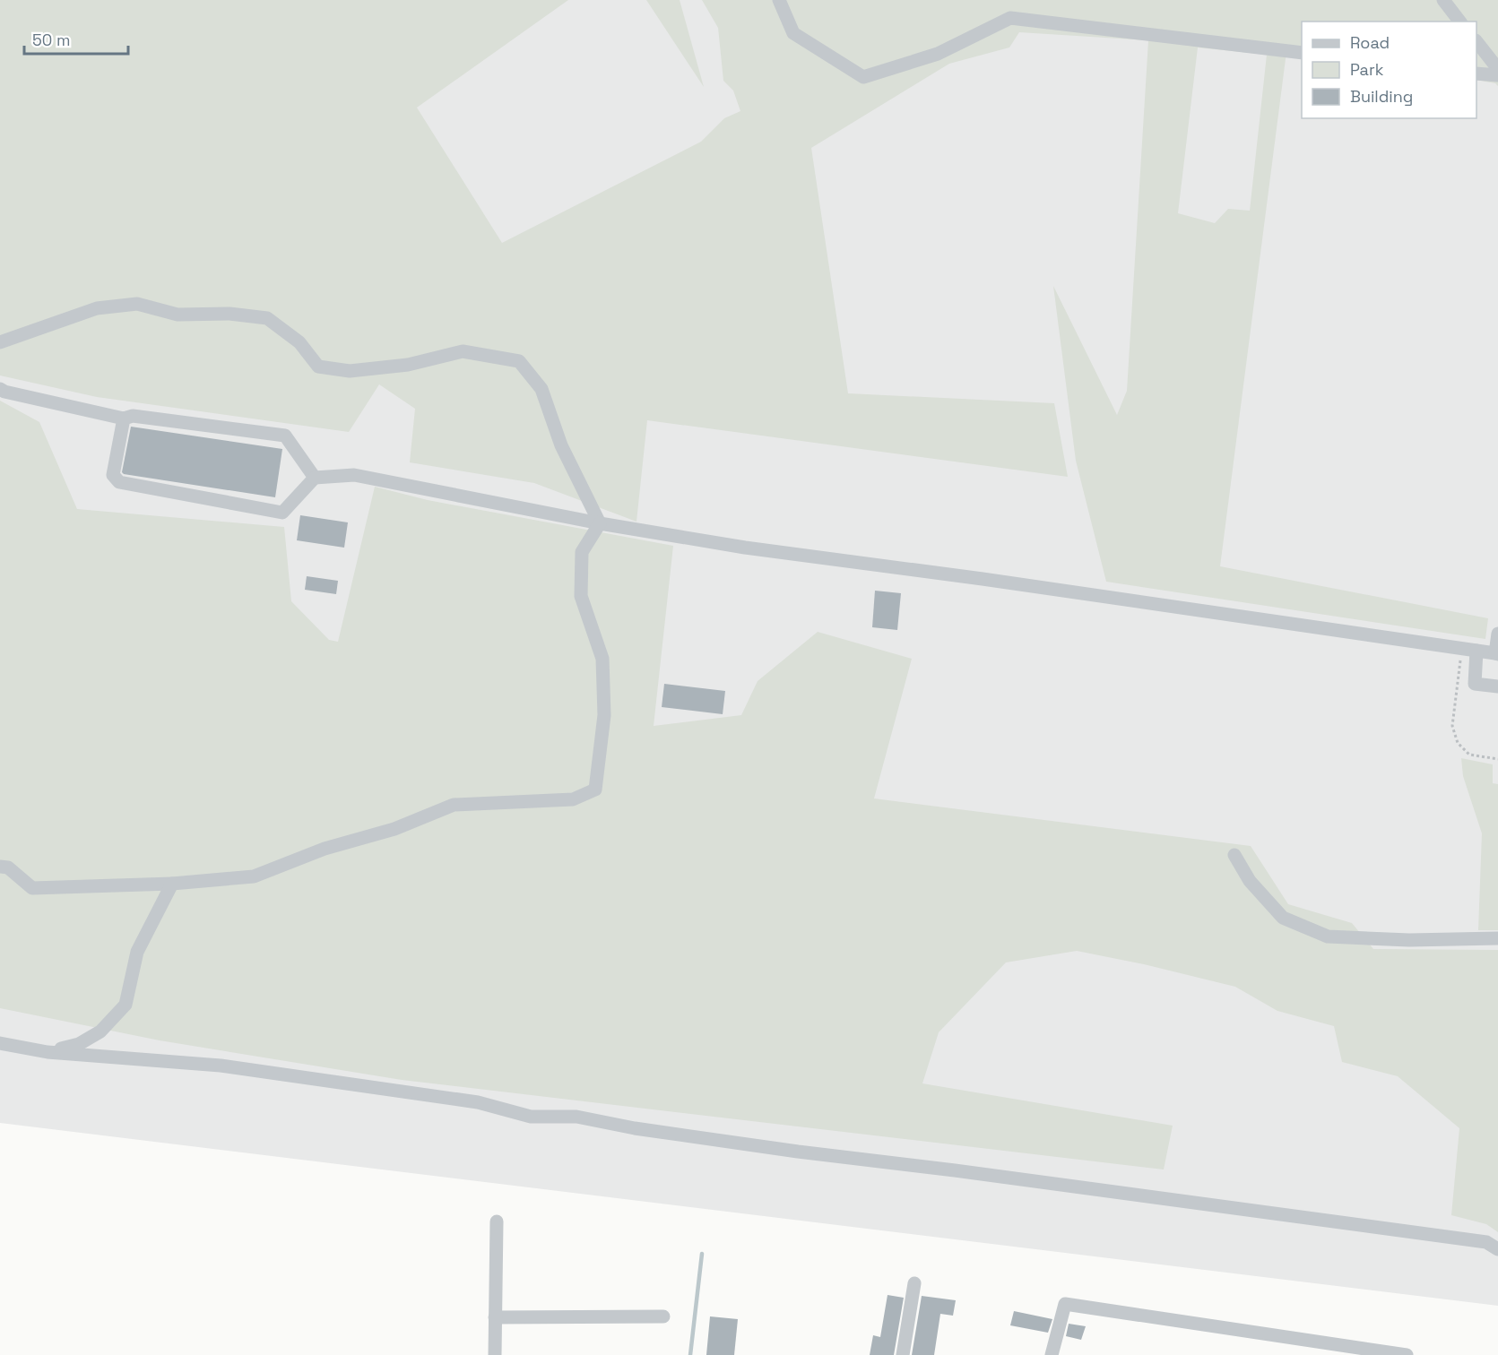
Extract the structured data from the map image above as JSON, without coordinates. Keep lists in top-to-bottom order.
{
  "legend": ["Road", "Park", "Building"],
  "scale_bar": "50 m"
}
